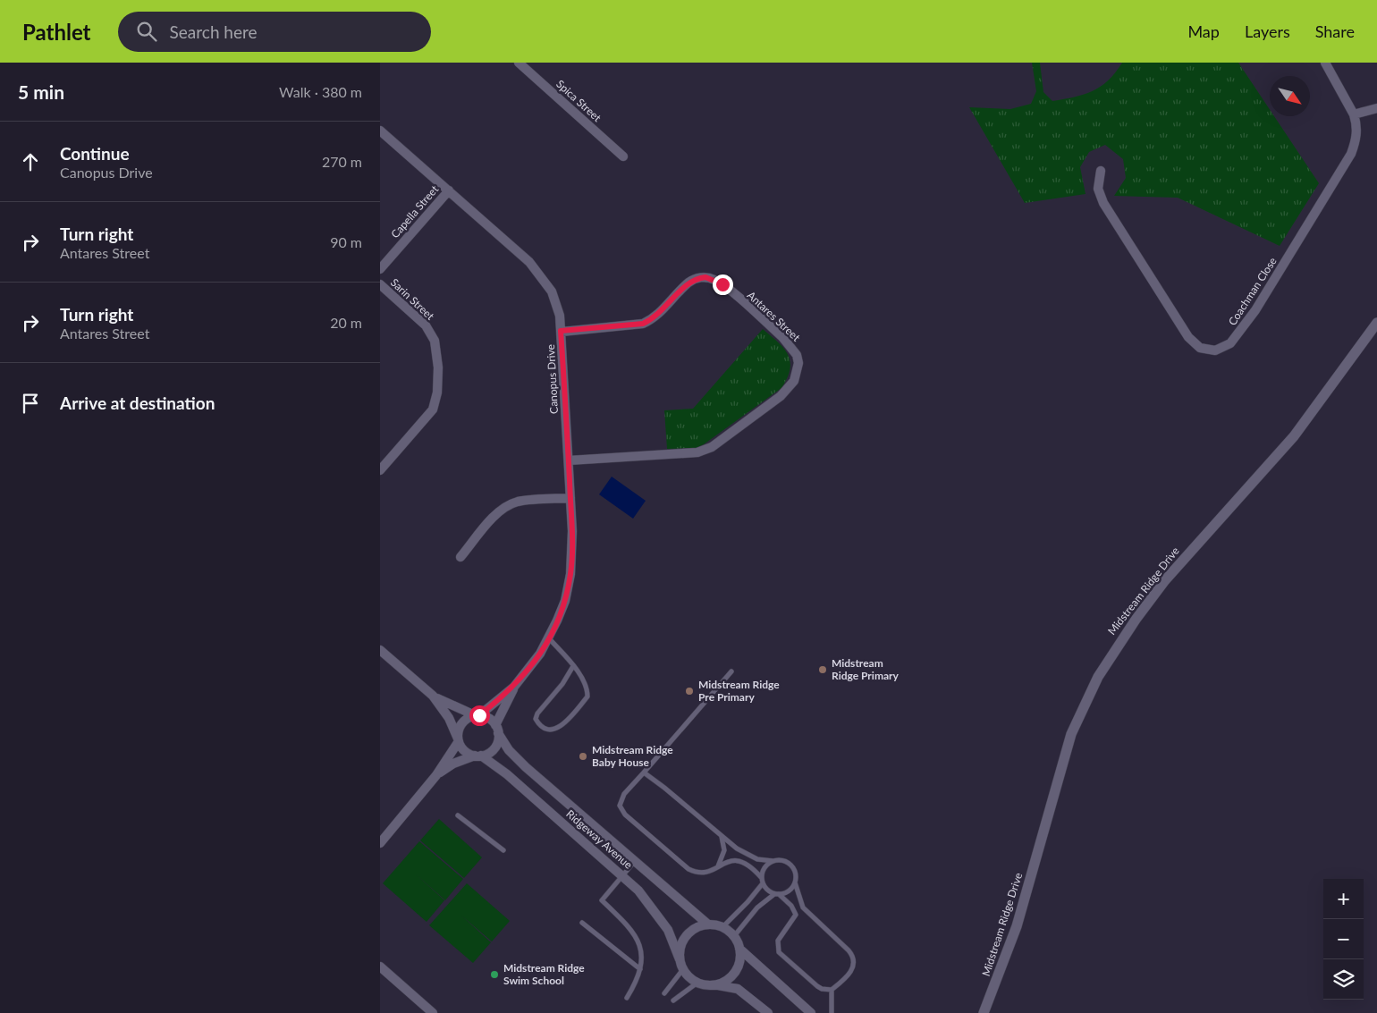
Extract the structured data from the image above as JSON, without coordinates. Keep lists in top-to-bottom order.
{
  "streets": {
    "street": [
      "Spica Street",
      "Capella Street",
      "Coachman Close",
      "Sarin Street",
      "Antares Street",
      "Canopus Drive",
      "Midstream Ridge Drive",
      "Ridgeway Avenue"
    ]
  },
  "crossings": [
    ["Capella Street", "Canopus Drive"],
    ["Antares Street", "Canopus Drive"],
    ["Canopus Drive", "Ridgeway Avenue"]
  ],
  "places": [
    "Midstream Ridge Primary",
    "Midstream Ridge Pre Primary",
    "Midstream Ridge Baby House",
    "Midstream Ridge Swim School"
  ],
  "north": "bottom right",
  "page": {
    "header": "Pathlet",
    "search": "Search here",
    "nav": ["Map", "Layers", "Share"],
    "heading": ["5 min", "Walk · 380 m"],
    "list": [
      ["Continue", "Canopus Drive", "270 m"],
      ["Turn right", "Antares Street", "90 m"],
      ["Turn right", "Antares Street", "20 m"],
      "Arrive at destination"
    ],
    "map_buttons": ["+", "−"]
  }
}
